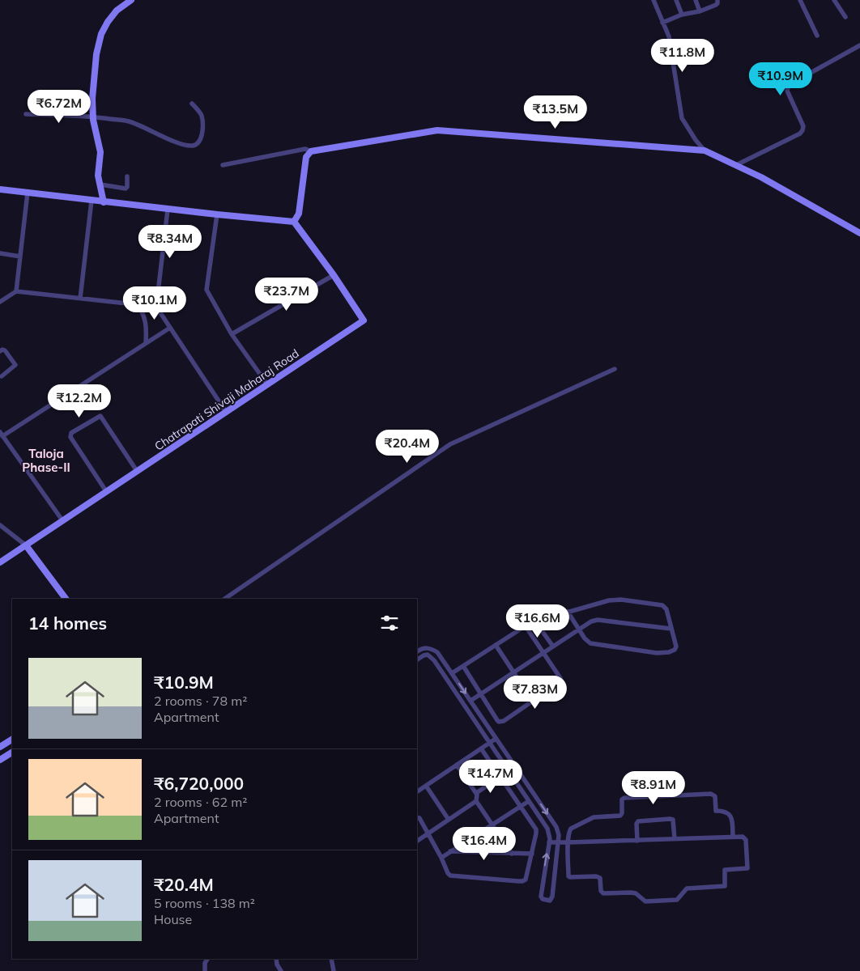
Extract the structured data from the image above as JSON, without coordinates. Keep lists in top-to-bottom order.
{
  "streets": {
    "street": ["Chatrapati Shivaji Maharaj Road"]
  },
  "districts": ["Taloja Phase-II"],
  "page": {
    "price": [
      "₹11.8M",
      "₹10.9M",
      "₹6.72M",
      "₹13.5M",
      "₹8.34M",
      "₹23.7M",
      "₹10.1M",
      "₹12.2M",
      "₹20.4M",
      "₹16.6M",
      "₹7.83M",
      "₹14.7M",
      "₹8.91M",
      "₹16.4M"
    ],
    "heading": "14 homes",
    "list": [
      {
        "name": "₹10.9M",
        "note": "2 rooms · 78 m² · Apartment"
      },
      {
        "name": "₹6,720,000",
        "note": "2 rooms · 62 m² · Apartment"
      },
      {
        "name": "₹20.4M",
        "note": "5 rooms · 138 m² · House"
      }
    ]
  }
}
